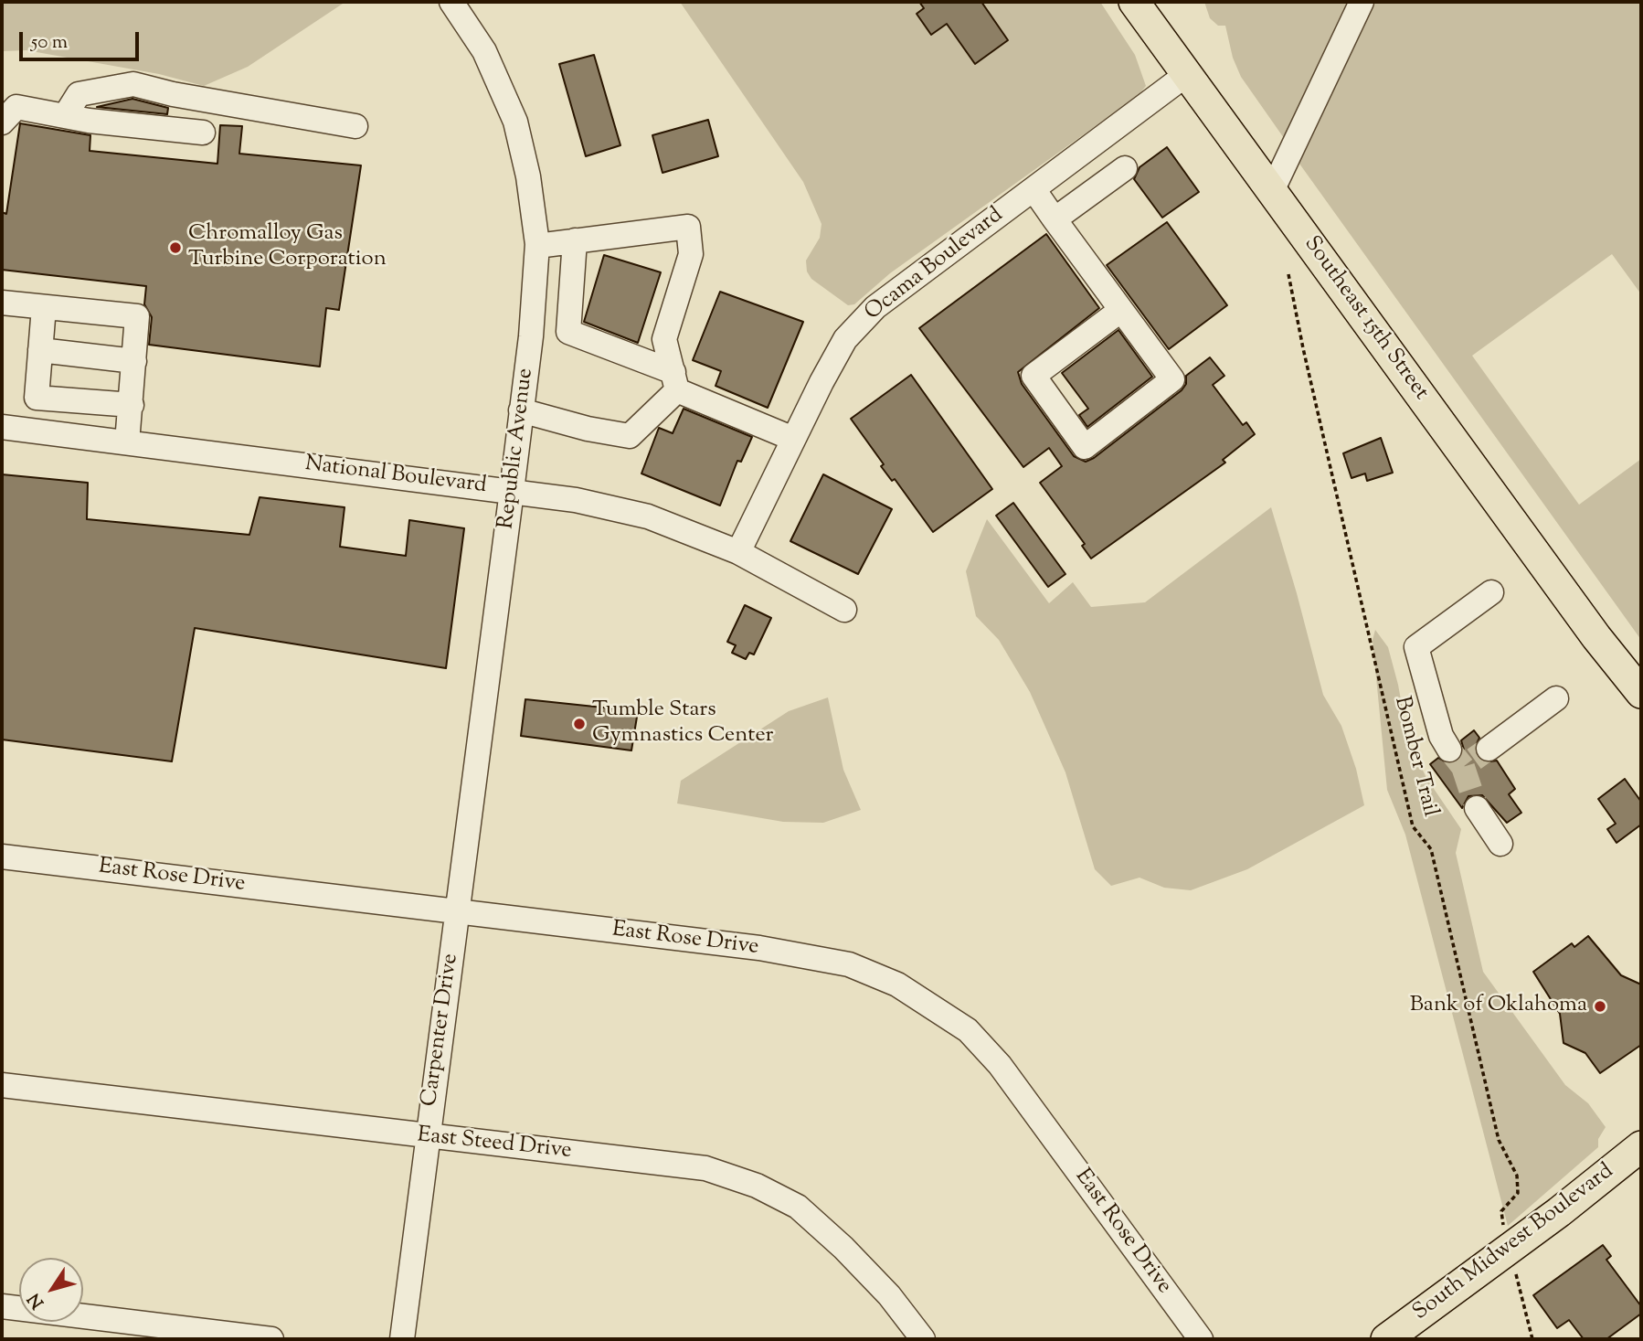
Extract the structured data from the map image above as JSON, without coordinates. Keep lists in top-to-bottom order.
{
  "streets": {
    "main road": ["Southeast 15th Street", "South Midwest Boulevard"],
    "street": [
      "Ocama Boulevard",
      "Republic Avenue",
      "National Boulevard",
      "East Rose Drive",
      "Carpenter Drive",
      "East Steed Drive"
    ],
    "path": ["Bomber Trail"]
  },
  "crossings": [
    ["Ocama Boulevard", "Southeast 15th Street"],
    ["Ocama Boulevard", "National Boulevard"],
    ["Republic Avenue", "National Boulevard"],
    ["Republic Avenue", "East Rose Drive"],
    ["Republic Avenue", "Carpenter Drive"],
    ["East Rose Drive", "Carpenter Drive"],
    ["Carpenter Drive", "East Steed Drive"]
  ],
  "places": ["Chromalloy Gas Turbine Corporation", "Tumble Stars Gymnastics Center", "Bank of Oklahoma"],
  "scale_bar": "50 m",
  "north": "bottom left"
}
